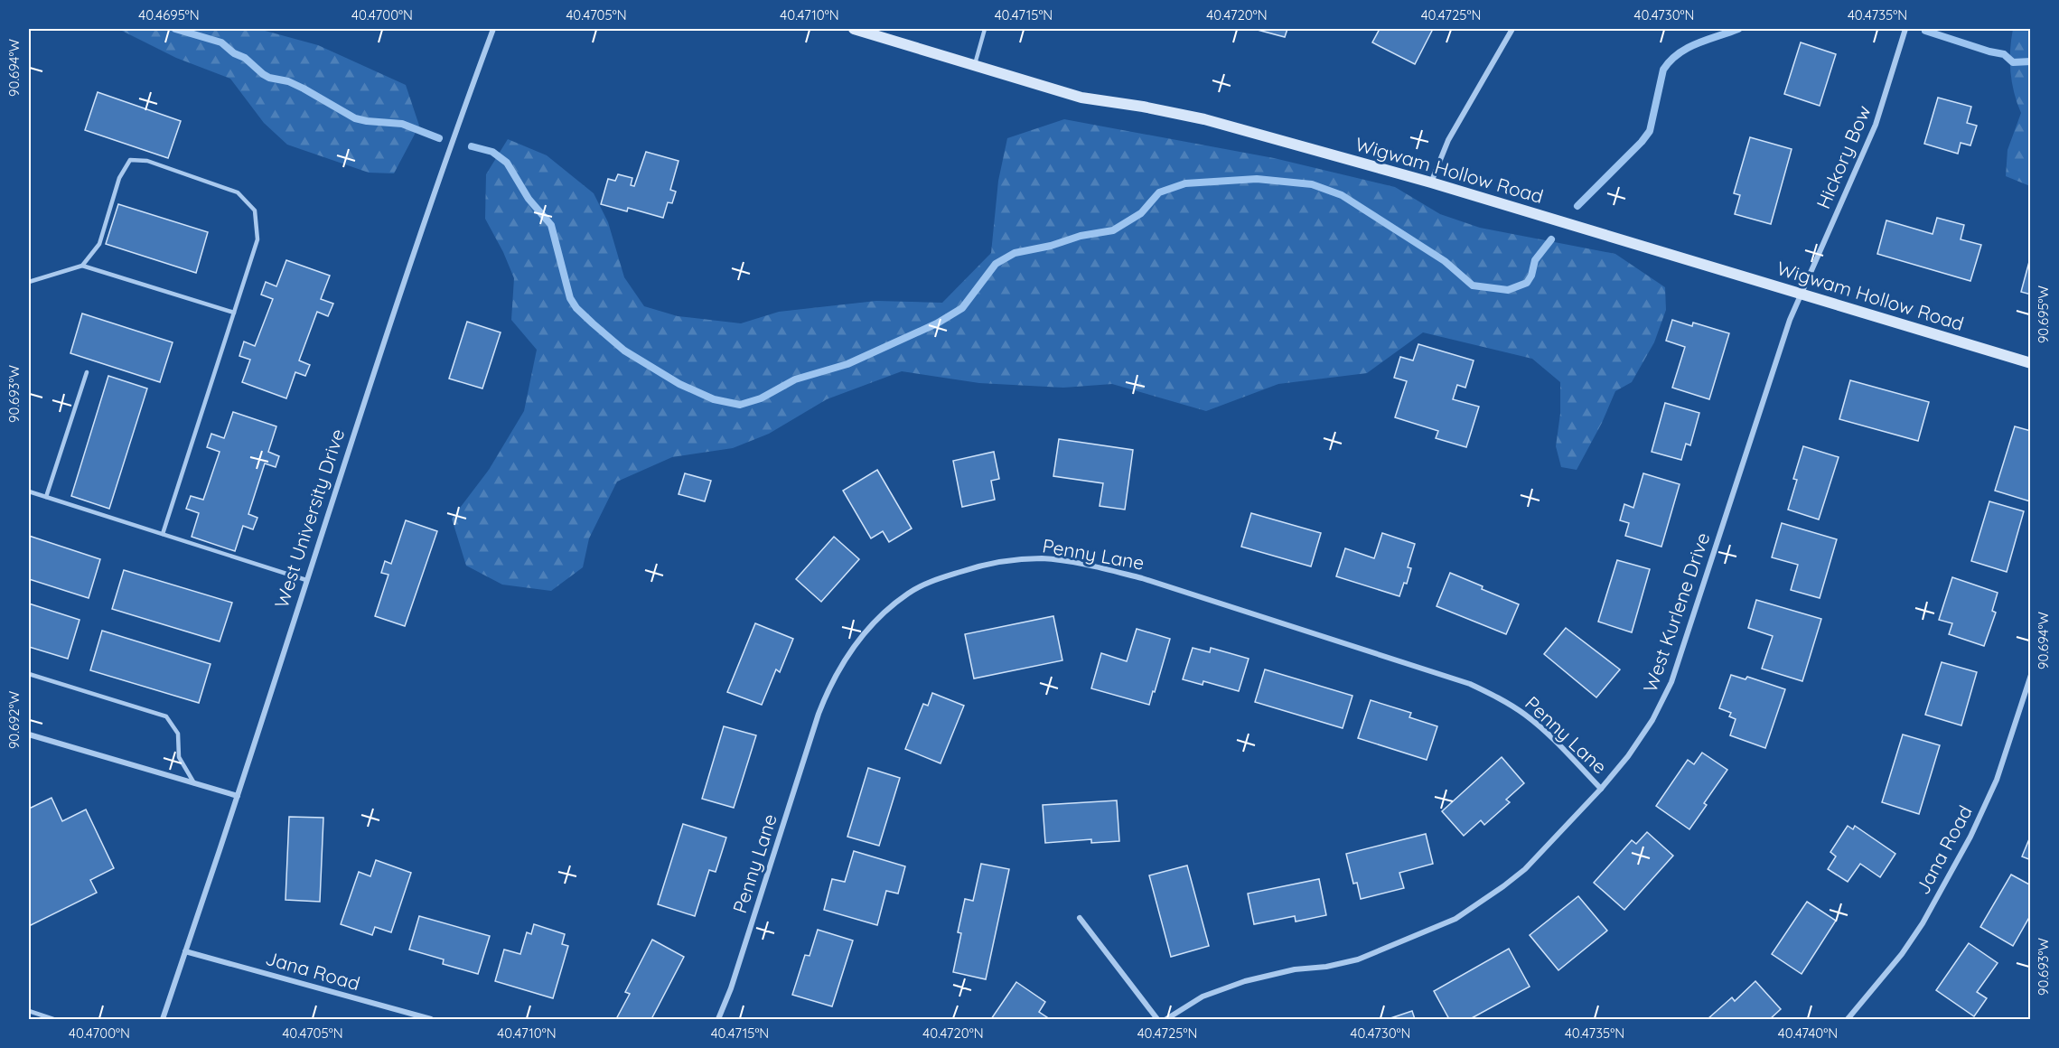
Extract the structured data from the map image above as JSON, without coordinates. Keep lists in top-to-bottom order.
{
  "streets": {
    "street": [
      "Hickory Bow",
      "Wigwam Hollow Road",
      "West University Drive",
      "Penny Lane",
      "West Kurlene Drive",
      "Jana Road"
    ]
  },
  "crossings": [
    ["Hickory Bow", "Wigwam Hollow Road"],
    ["Hickory Bow", "West Kurlene Drive"],
    ["Wigwam Hollow Road", "West Kurlene Drive"],
    ["West University Drive", "Jana Road"],
    ["Penny Lane", "West Kurlene Drive"]
  ],
  "coordinates": [
    "40.4695°N",
    "40.4700°N",
    "40.4705°N",
    "40.4710°N",
    "40.4715°N",
    "40.4720°N",
    "40.4725°N",
    "40.4730°N",
    "40.4735°N",
    "90.694°W",
    "90.695°W",
    "90.693°W",
    "90.692°W",
    "40.4740°N"
  ]
}
